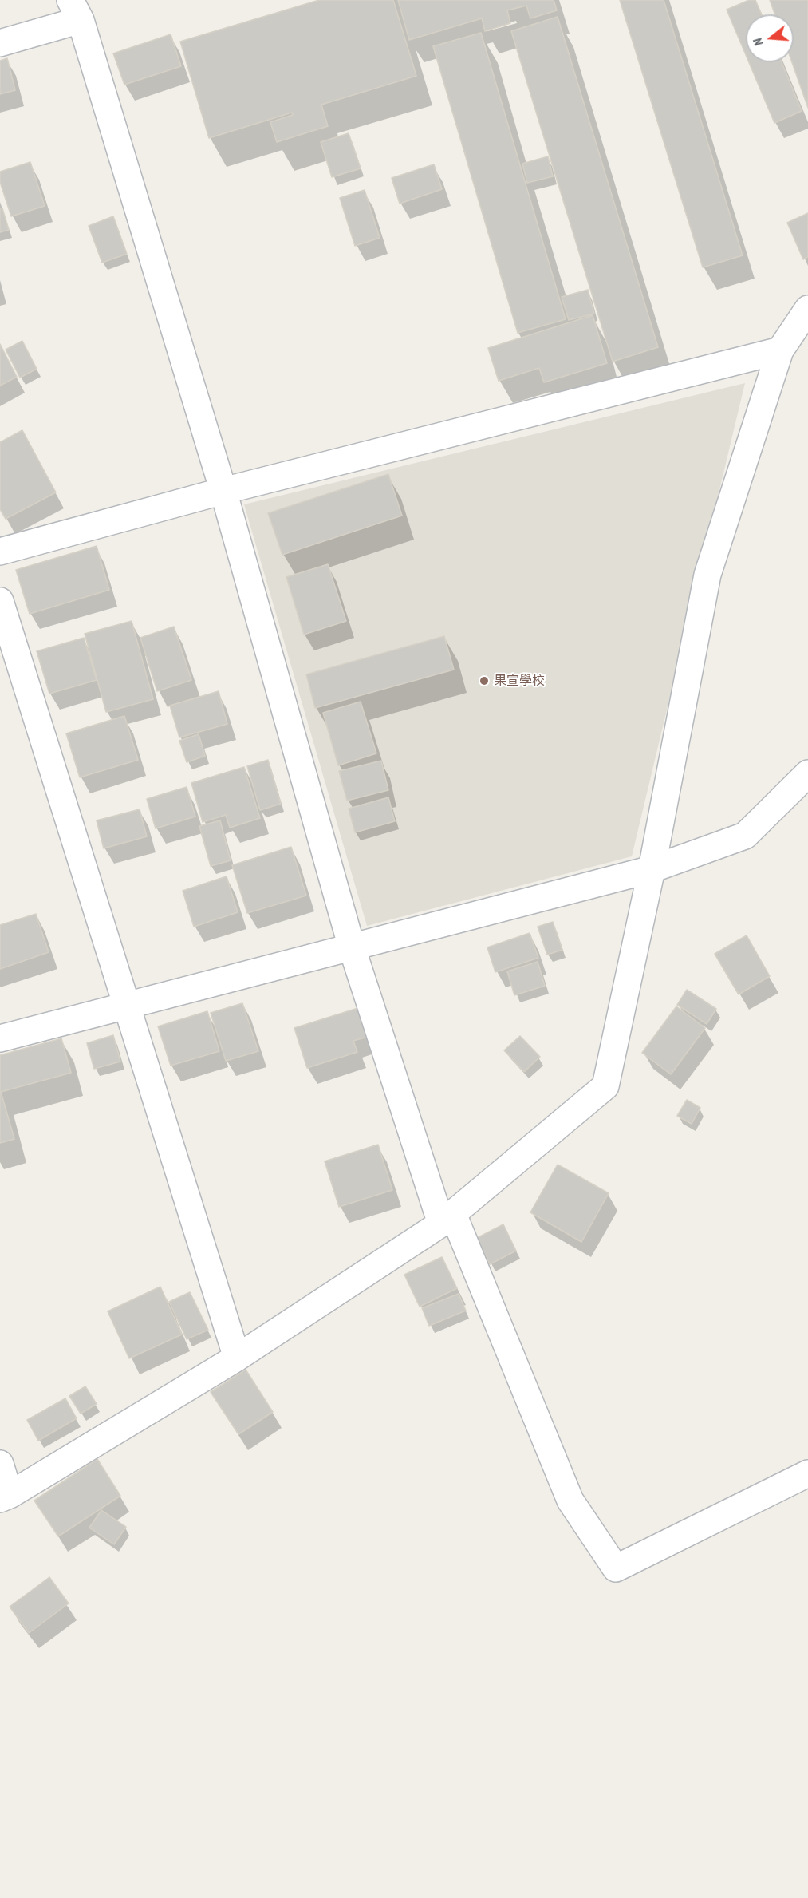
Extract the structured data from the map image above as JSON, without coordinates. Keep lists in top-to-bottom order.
{
  "places": ["果宣學校"],
  "north": "left"
}
